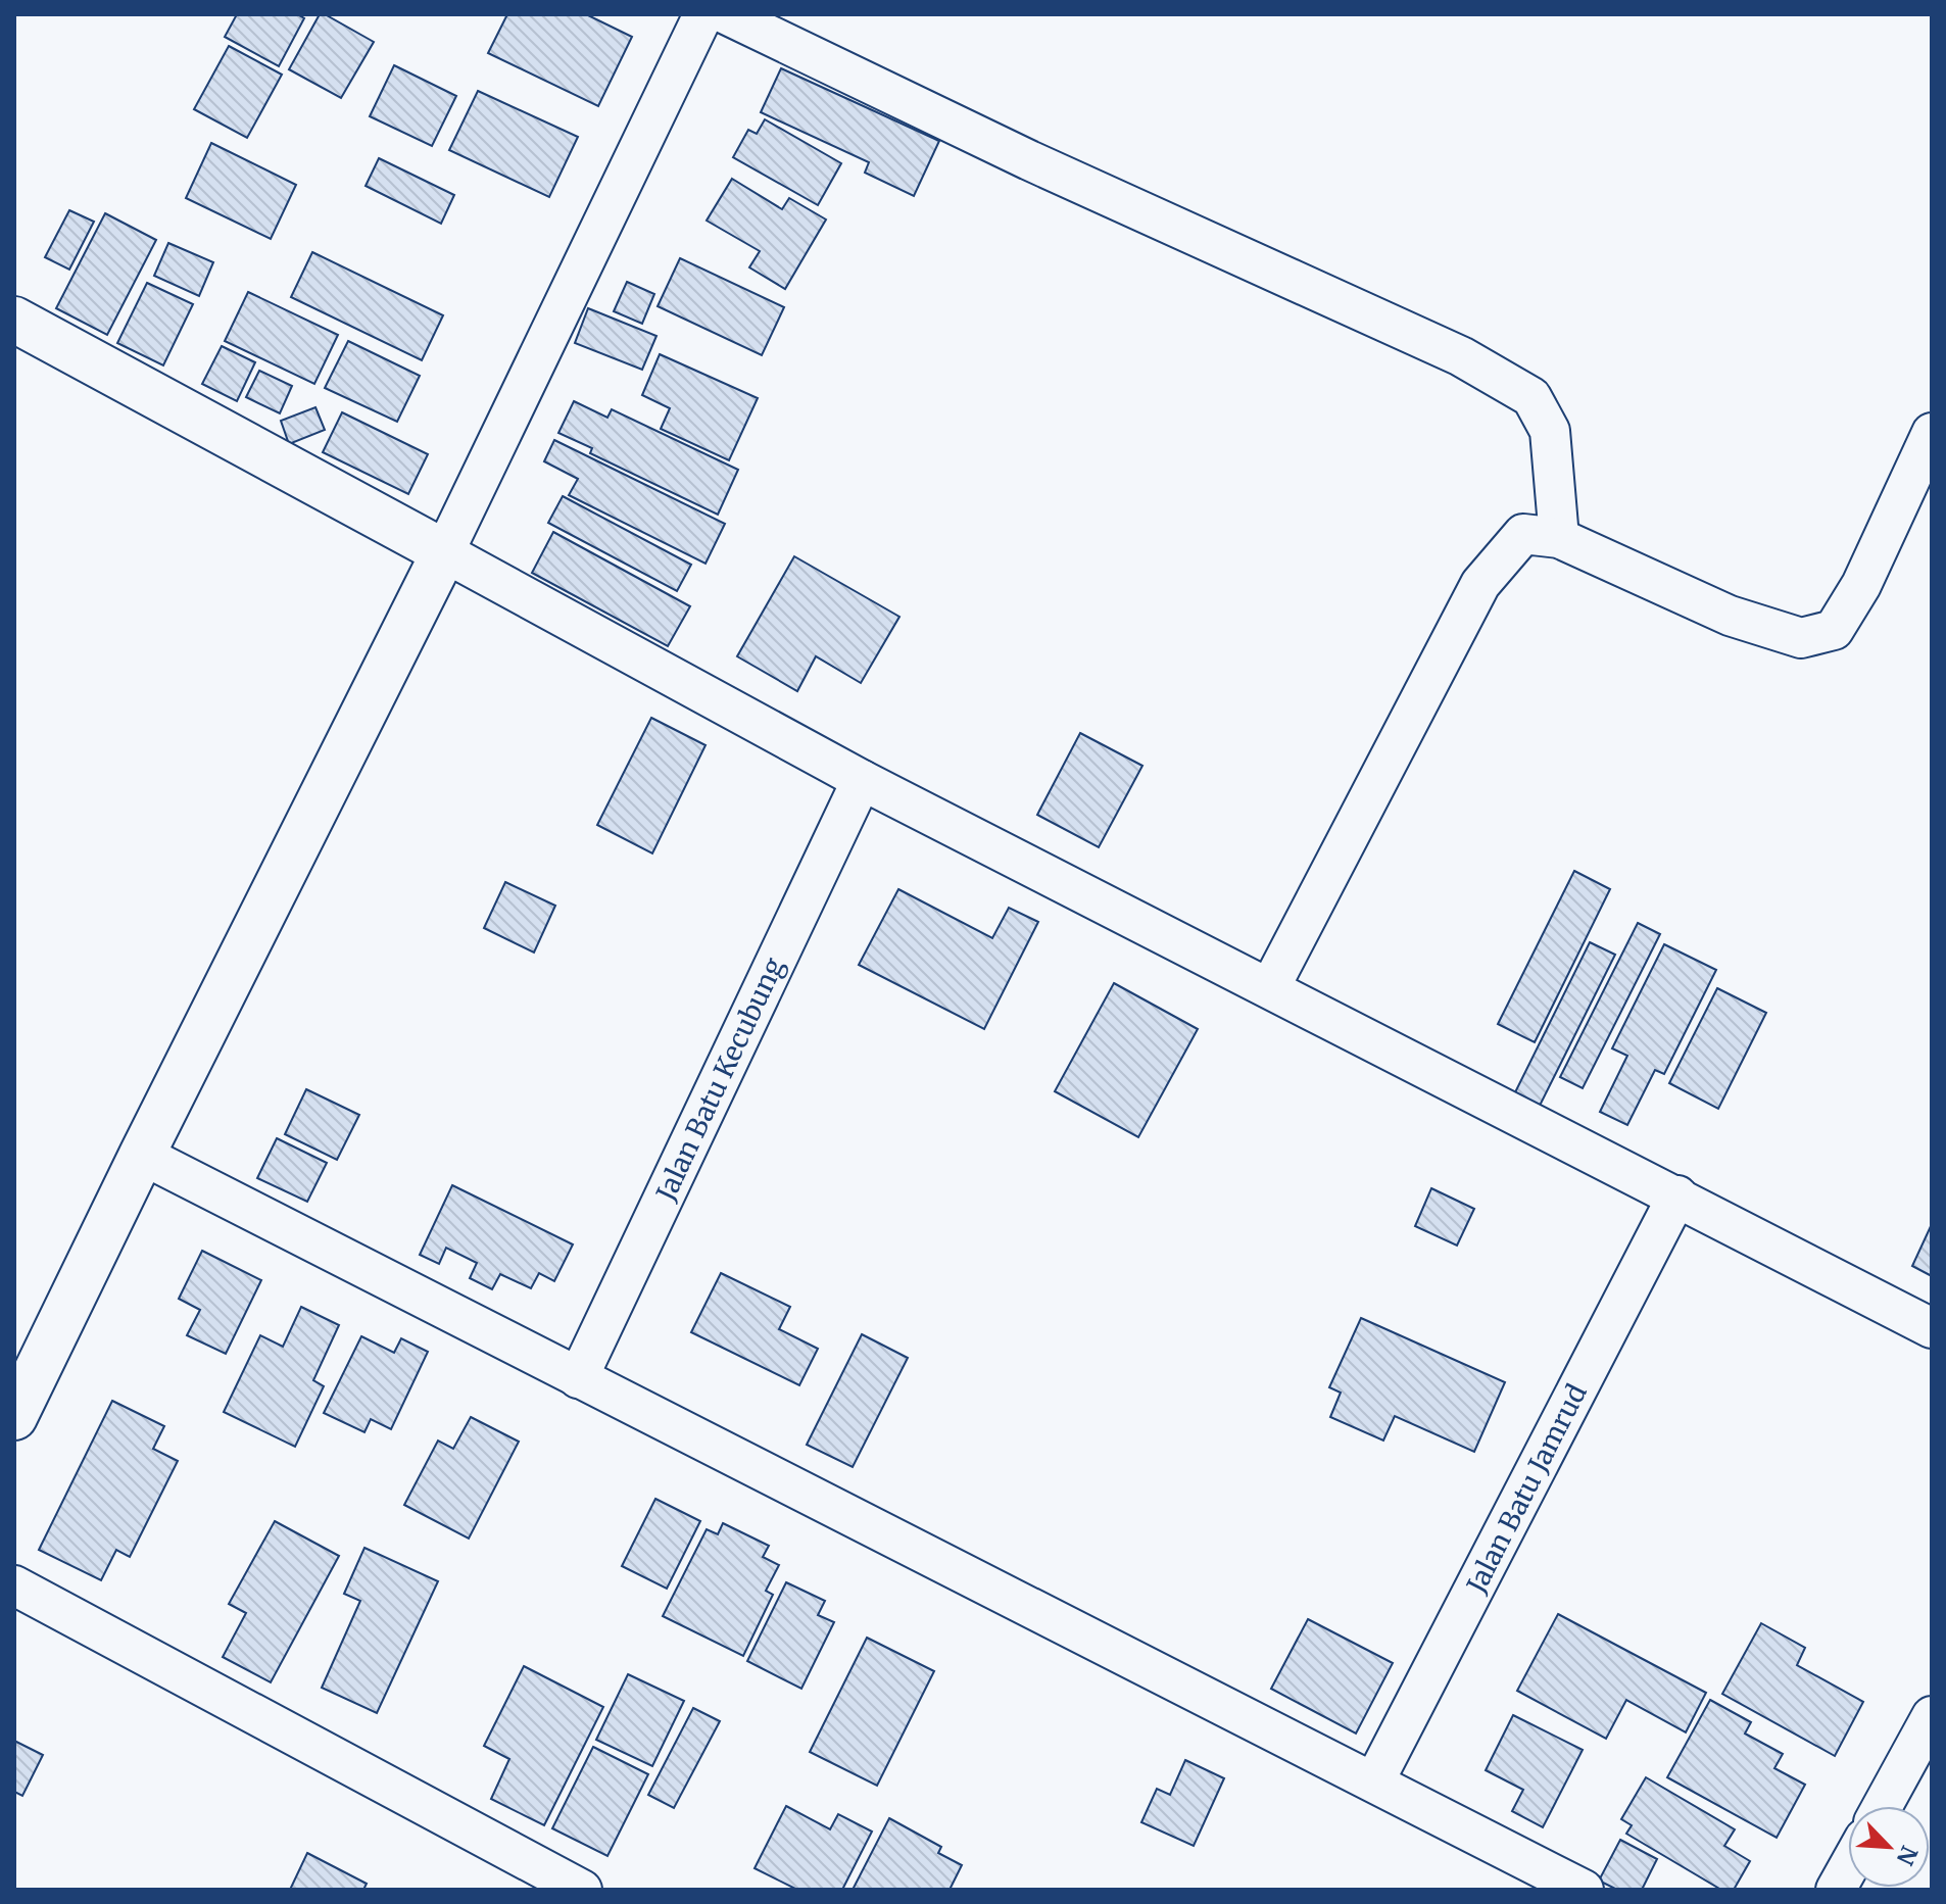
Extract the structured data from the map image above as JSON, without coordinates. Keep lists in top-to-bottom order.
{
  "streets": {
    "street": ["Jalan Batu Kecubung", "Jalan Batu Jamrud"]
  },
  "north": "bottom right"
}
